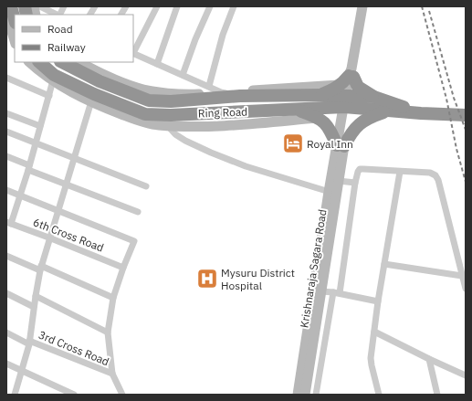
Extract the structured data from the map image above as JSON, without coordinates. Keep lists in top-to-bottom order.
{
  "streets": {
    "highway": ["Ring Road"],
    "street": ["6th Cross Road", "Krishnaraja Sagara Road", "3rd Cross Road"]
  },
  "places": {
    "hotel": ["Royal Inn"],
    "hospital": ["Mysuru District Hospital"]
  },
  "legend": ["Road", "Railway"]
}
